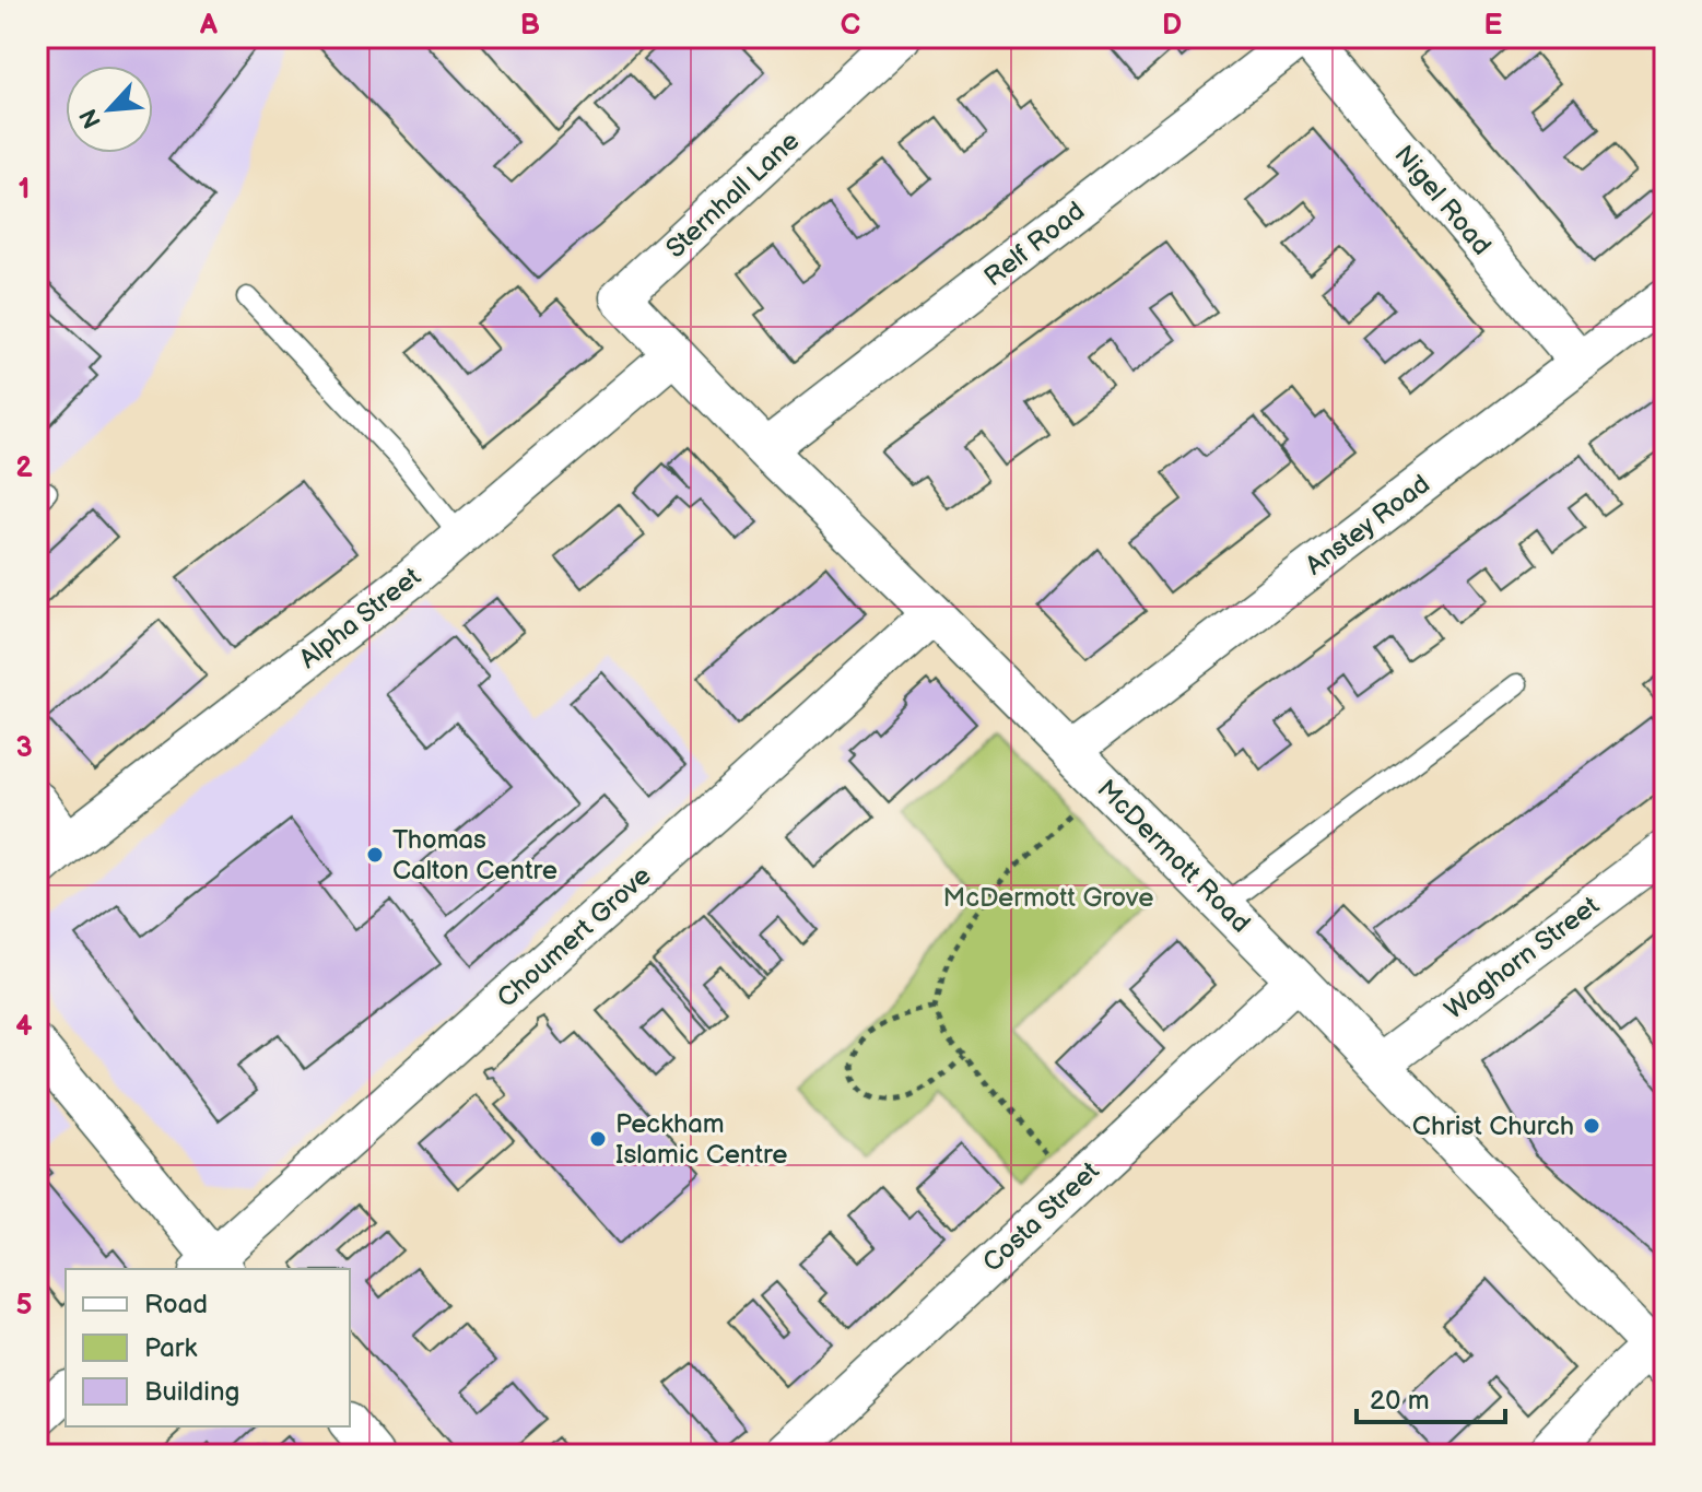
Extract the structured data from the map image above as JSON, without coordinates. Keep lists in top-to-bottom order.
{
  "streets": {
    "street": [
      "Sternhall Lane",
      "Nigel Road",
      "Relf Road",
      "Anstey Road",
      "Alpha Street",
      "McDermott Road",
      "Choumert Grove",
      "Waghorn Street",
      "Costa Street"
    ]
  },
  "crossings": [
    ["Sternhall Lane", "Alpha Street"],
    ["Sternhall Lane", "McDermott Road"],
    ["Nigel Road", "Relf Road"],
    ["Nigel Road", "Anstey Road"],
    ["Relf Road", "McDermott Road"],
    ["Anstey Road", "McDermott Road"],
    ["Alpha Street", "McDermott Road"],
    ["McDermott Road", "Choumert Grove"],
    ["McDermott Road", "Waghorn Street"],
    ["McDermott Road", "Costa Street"]
  ],
  "parks": ["McDermott Grove"],
  "places": ["Thomas Calton Centre", "Christ Church", "Peckham Islamic Centre"],
  "legend": ["Road", "Park", "Building"],
  "scale_bar": "20 m",
  "north": "bottom left",
  "grid": {
    "columns": [
      "A",
      "B",
      "C",
      "D",
      "E"
    ],
    "rows": [
      "1",
      "2",
      "3",
      "4",
      "5"
    ]
  }
}
